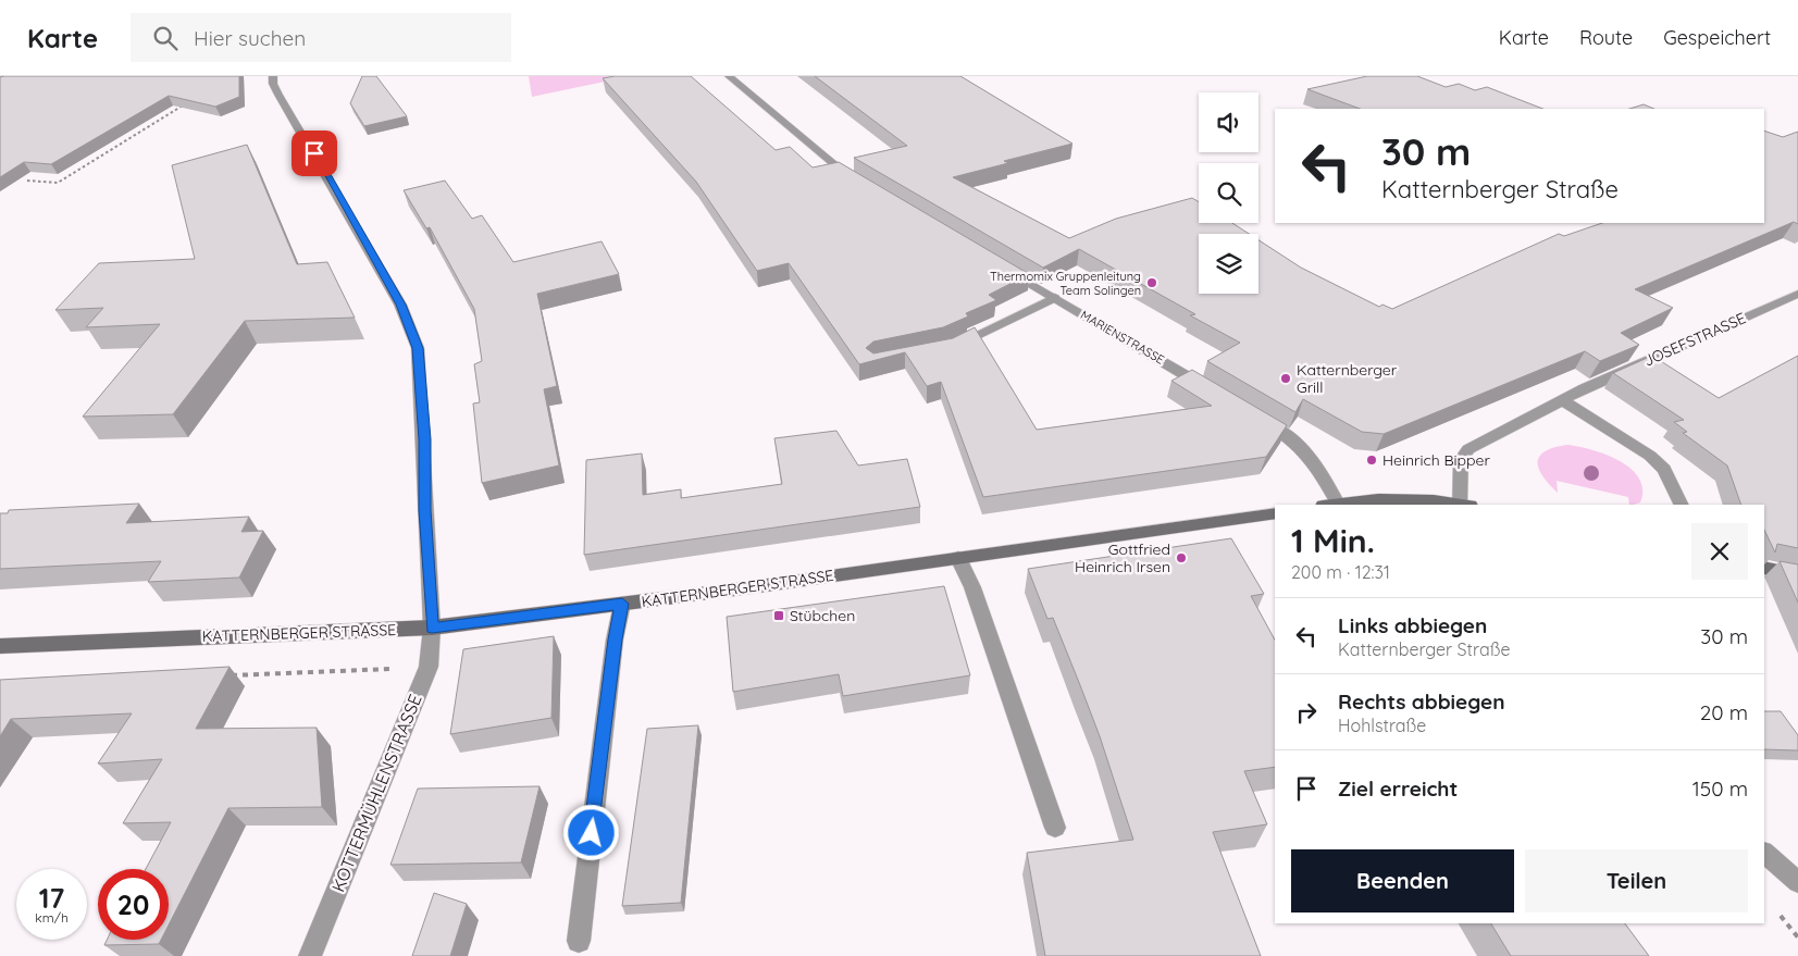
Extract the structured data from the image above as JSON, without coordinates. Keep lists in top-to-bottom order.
{
  "streets": {
    "street": [
      "MARIENSTRASSE",
      "JOSEFSTRASSE",
      "KATTERNBERGER STRASSE",
      "KOTTERMÜHLENSTRASSE"
    ]
  },
  "crossings": [
    ["KATTERNBERGER STRASSE", "KOTTERMÜHLENSTRASSE"]
  ],
  "places": {
    "other": [
      "Thermomix Gruppenleitung Team Solingen",
      "Katternberger Grill",
      "Heinrich Bipper",
      "Gottfried Heinrich Irsen"
    ],
    "transit": ["Stübchen"]
  },
  "page": {
    "header": "Karte",
    "search": "Hier suchen",
    "nav": ["Karte", "Route", "Gespeichert"],
    "turn": ["30 m", "Katternberger Straße"],
    "heading": ["1 Min.", "200 m · 12:31"],
    "list": [
      {
        "name": "Links abbiegen",
        "note": "Katternberger Straße",
        "value": "30 m"
      },
      {
        "name": "Rechts abbiegen",
        "note": "Hohlstraße",
        "value": "20 m"
      },
      {
        "name": "Ziel erreicht",
        "value": "150 m"
      }
    ],
    "buttons": ["Beenden", "Teilen"],
    "speed": "17 km/h",
    "limit": "20"
  }
}
